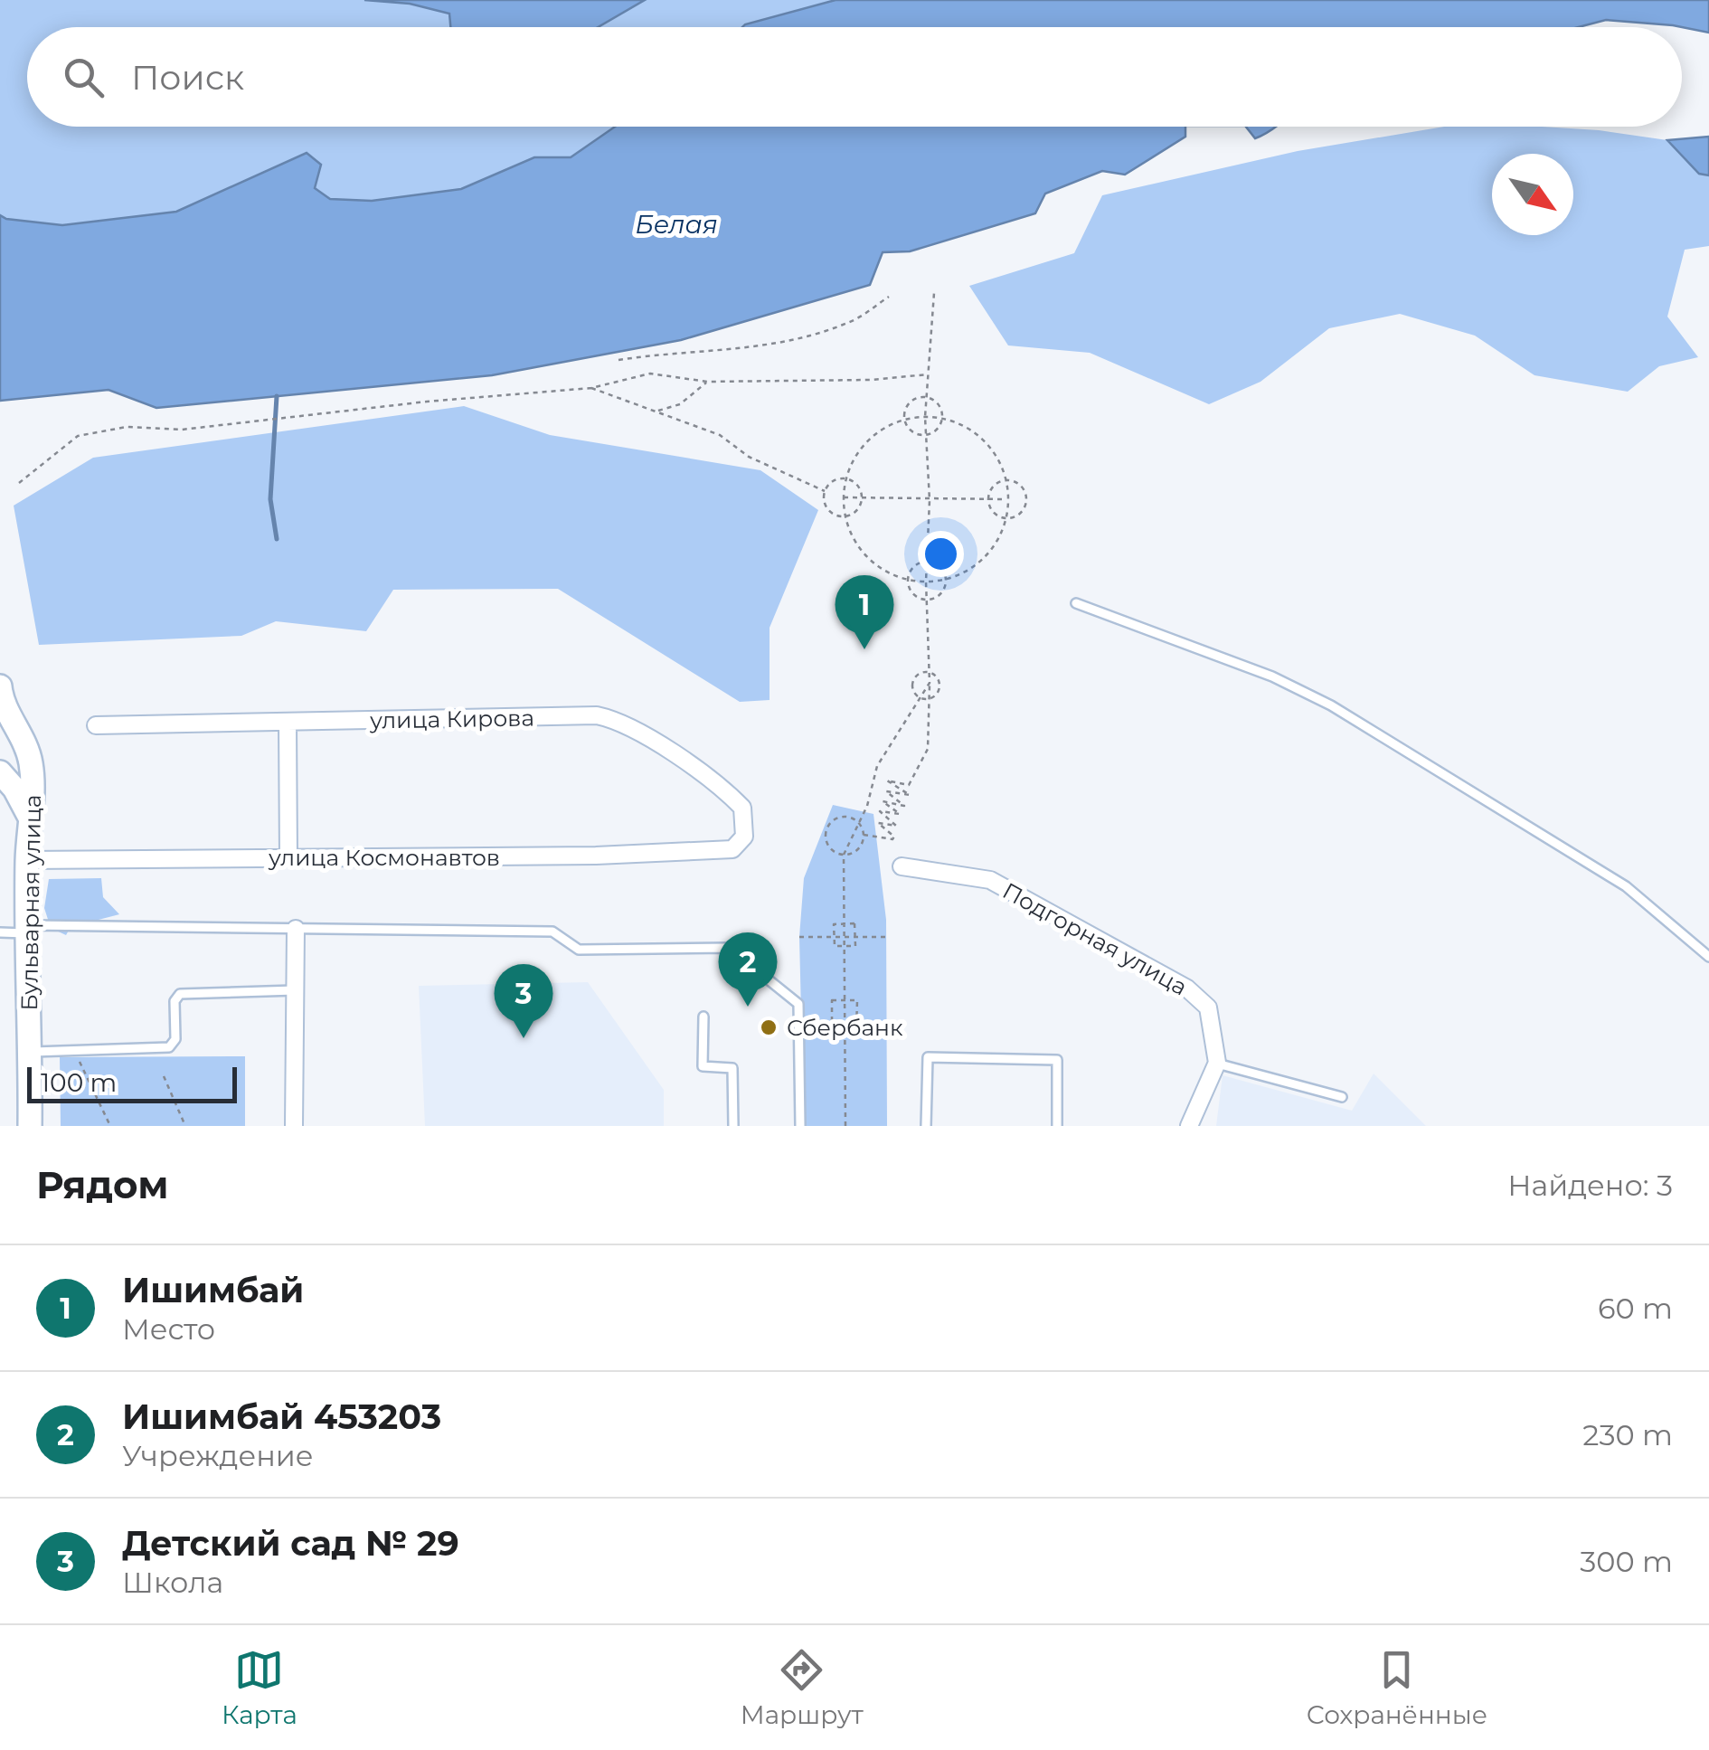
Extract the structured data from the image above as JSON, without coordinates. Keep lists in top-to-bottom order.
{
  "streets": {
    "main road": ["Бульварная улица"],
    "street": ["улица Кирова", "улица Космонавтов", "Подгорная улица"]
  },
  "crossings": [
    ["улица Кирова", "улица Космонавтов"],
    ["улица Космонавтов", "Бульварная улица"]
  ],
  "water": ["Белая"],
  "places": ["Сбербанк"],
  "scale_bar": "100 m",
  "north": "bottom right",
  "page": {
    "search": "Поиск",
    "pins": ["1", "2", "3"],
    "scale": "100 m",
    "heading": ["Рядом", "Найдено: 3"],
    "list": [
      {
        "mark": "1",
        "name": "Ишимбай",
        "note": "Место",
        "value": "60 m"
      },
      {
        "mark": "2",
        "name": "Ишимбай 453203",
        "note": "Учреждение",
        "value": "230 m"
      },
      {
        "mark": "3",
        "name": "Детский сад № 29",
        "note": "Школа",
        "value": "300 m"
      }
    ],
    "nav": ["Карта", "Маршрут", "Сохранённые"]
  }
}
